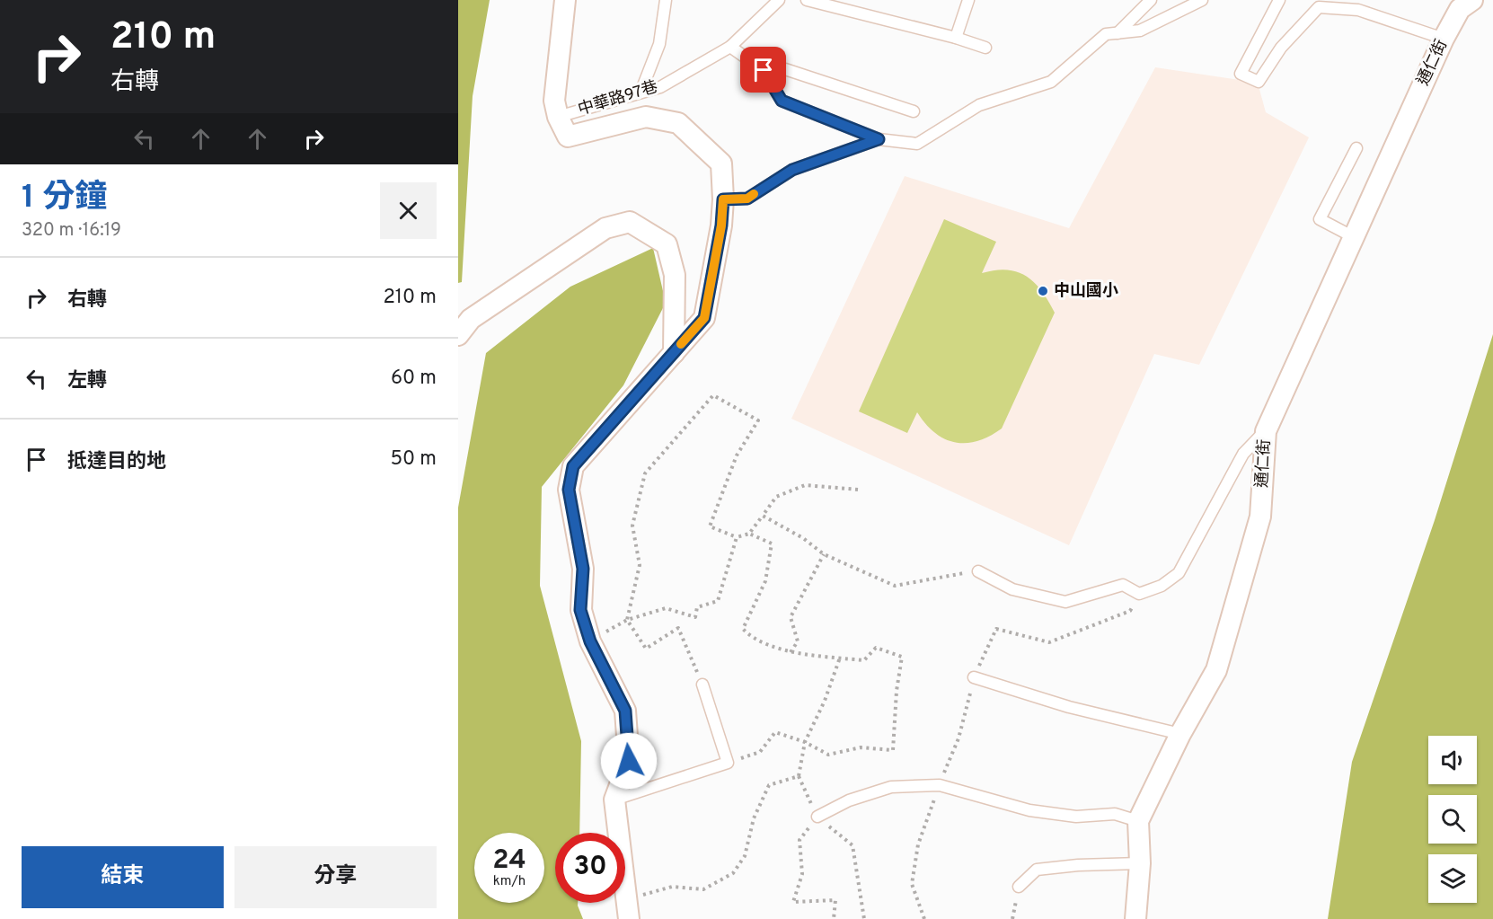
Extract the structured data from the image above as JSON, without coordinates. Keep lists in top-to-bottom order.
{
  "streets": {
    "street": ["通仁街"],
    "lane": ["中華路97巷"]
  },
  "places": ["中山國小"],
  "page": {
    "turn": ["210 m", "右轉"],
    "heading": ["1 分鐘", "320 m · 16:19"],
    "list": [
      {
        "name": "右轉",
        "value": "210 m"
      },
      {
        "name": "左轉",
        "value": "60 m"
      },
      {
        "name": "抵達目的地",
        "value": "50 m"
      }
    ],
    "speed": "24 km/h",
    "limit": "30",
    "buttons": ["結束", "分享"]
  }
}
